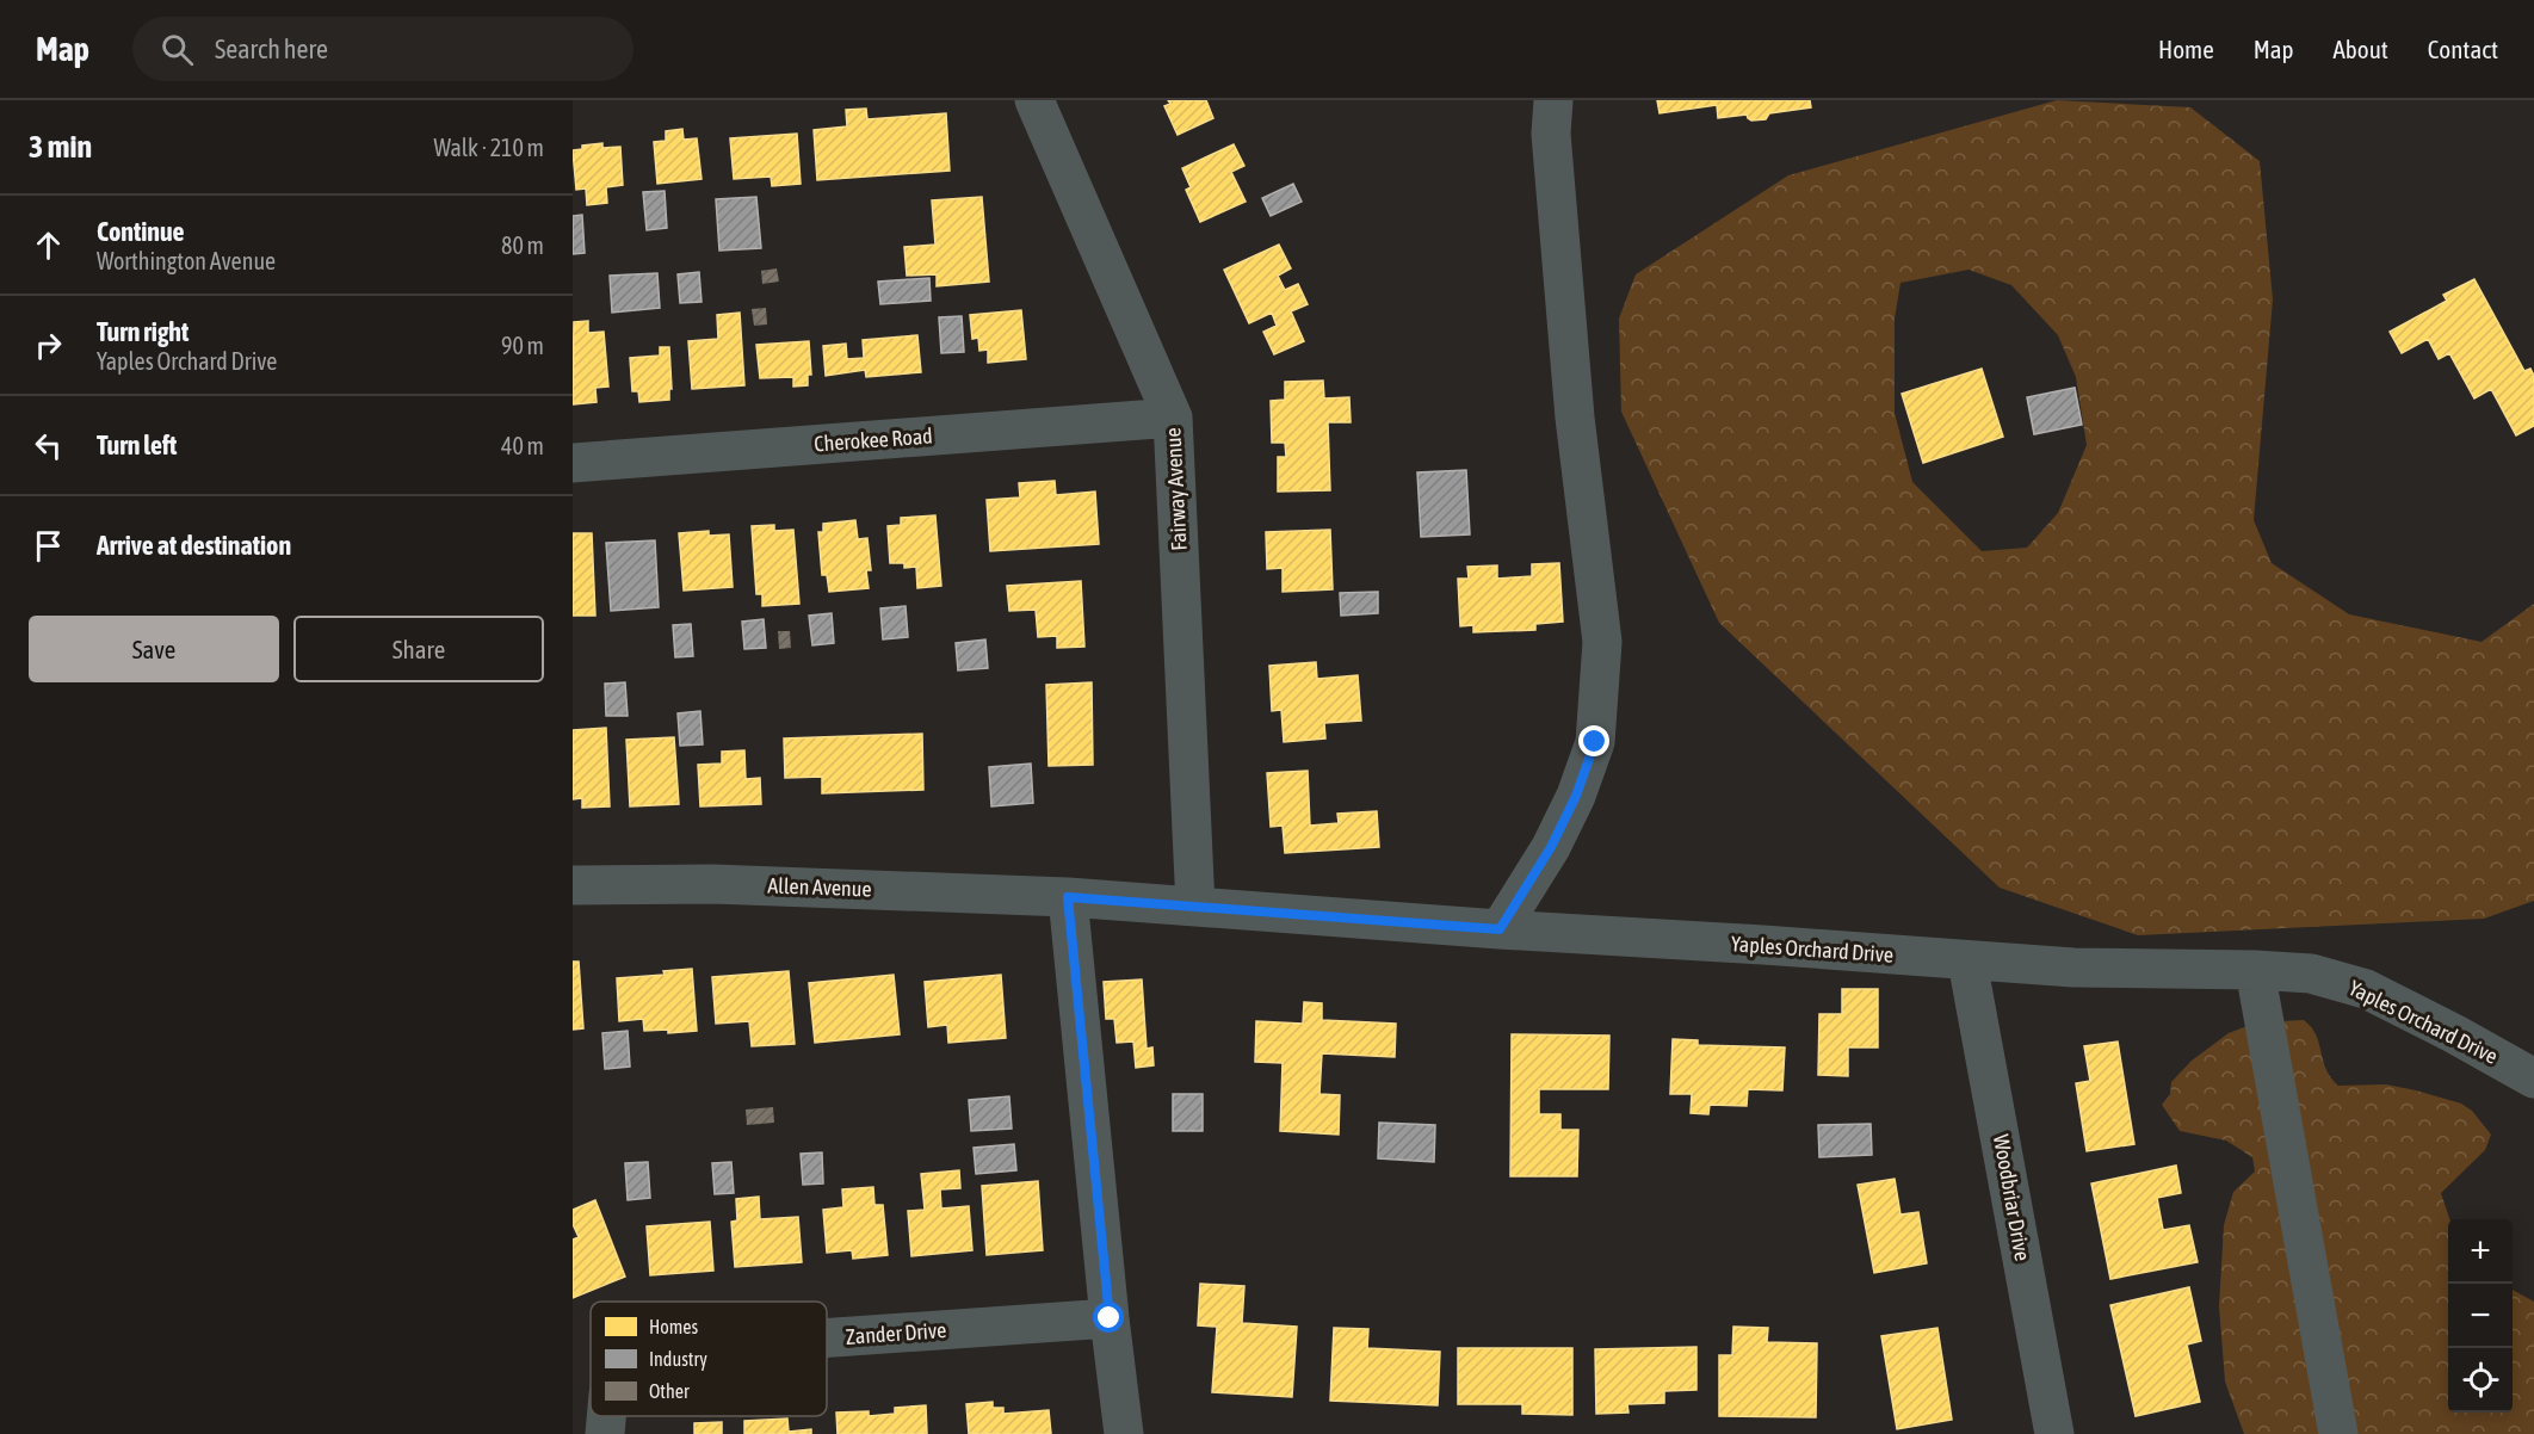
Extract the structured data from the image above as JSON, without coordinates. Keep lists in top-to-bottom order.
{
  "streets": {
    "street": [
      "Cherokee Road",
      "Fairway Avenue",
      "Allen Avenue",
      "Yaples Orchard Drive",
      "Woodbriar Drive",
      "Zander Drive"
    ]
  },
  "crossings": [
    ["Cherokee Road", "Fairway Avenue"],
    ["Fairway Avenue", "Yaples Orchard Drive"],
    ["Allen Avenue", "Yaples Orchard Drive"],
    ["Yaples Orchard Drive", "Woodbriar Drive"]
  ],
  "legend": ["Homes", "Industry", "Other"],
  "page": {
    "header": "Map",
    "search": "Search here",
    "nav": [
      "Home",
      "Map",
      "About",
      "Contact"
    ],
    "heading": ["3 min", "Walk · 210 m"],
    "list": [
      ["Continue", "Worthington Avenue", "80 m"],
      ["Turn right", "Yaples Orchard Drive", "90 m"],
      ["Turn left", "40 m"],
      "Arrive at destination"
    ],
    "buttons": ["Save", "Share"],
    "map_buttons": ["+", "−"]
  }
}
